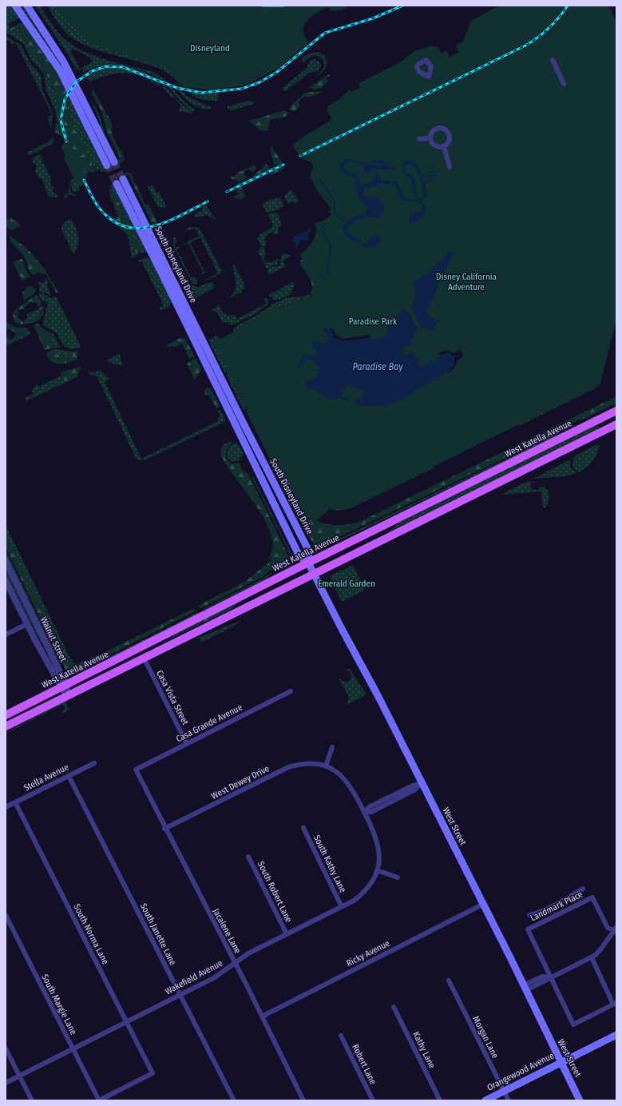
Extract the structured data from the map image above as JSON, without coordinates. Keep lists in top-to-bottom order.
{
  "streets": {
    "main road": [
      "South Disneyland Drive",
      "West Katella Avenue",
      "West Street",
      "Orangewood Avenue"
    ],
    "street": [
      "Walnut Street",
      "Casa Vista Street",
      "Casa Grande Avenue",
      "Stella Avenue",
      "West Dewey Drive",
      "South Kathy Lane",
      "South Robert Lane",
      "Landmark Place",
      "Jacalene Lane",
      "South Norma Lane",
      "South Janette Lane",
      "Ricky Avenue",
      "Wakefield Avenue",
      "South Margie Lane",
      "Morgan Lane",
      "Kathy Lane",
      "Robert Lane"
    ]
  },
  "crossings": [
    ["South Disneyland Drive", "West Katella Avenue"],
    ["South Disneyland Drive", "West Street"],
    ["West Katella Avenue", "Walnut Street"],
    ["West Katella Avenue", "West Street"],
    ["Casa Vista Street", "Casa Grande Avenue"],
    ["Casa Grande Avenue", "Jacalene Lane"],
    ["Stella Avenue", "South Norma Lane"],
    ["Stella Avenue", "South Janette Lane"],
    ["West Dewey Drive", "Jacalene Lane"],
    ["West Dewey Drive", "Wakefield Avenue"],
    ["West Street", "Ricky Avenue"],
    ["West Street", "Orangewood Avenue"],
    ["South Kathy Lane", "Wakefield Avenue"],
    ["South Robert Lane", "Wakefield Avenue"],
    ["Jacalene Lane", "Ricky Avenue"],
    ["Jacalene Lane", "Wakefield Avenue"],
    ["South Norma Lane", "Wakefield Avenue"],
    ["South Norma Lane", "South Margie Lane"],
    ["South Janette Lane", "Wakefield Avenue"],
    ["Wakefield Avenue", "South Margie Lane"],
    ["Morgan Lane", "Orangewood Avenue"]
  ],
  "water": ["Paradise Bay"],
  "parks": [
    "Disneyland",
    "Disney California Adventure",
    "Paradise Park",
    "Emerald Garden"
  ]
}
